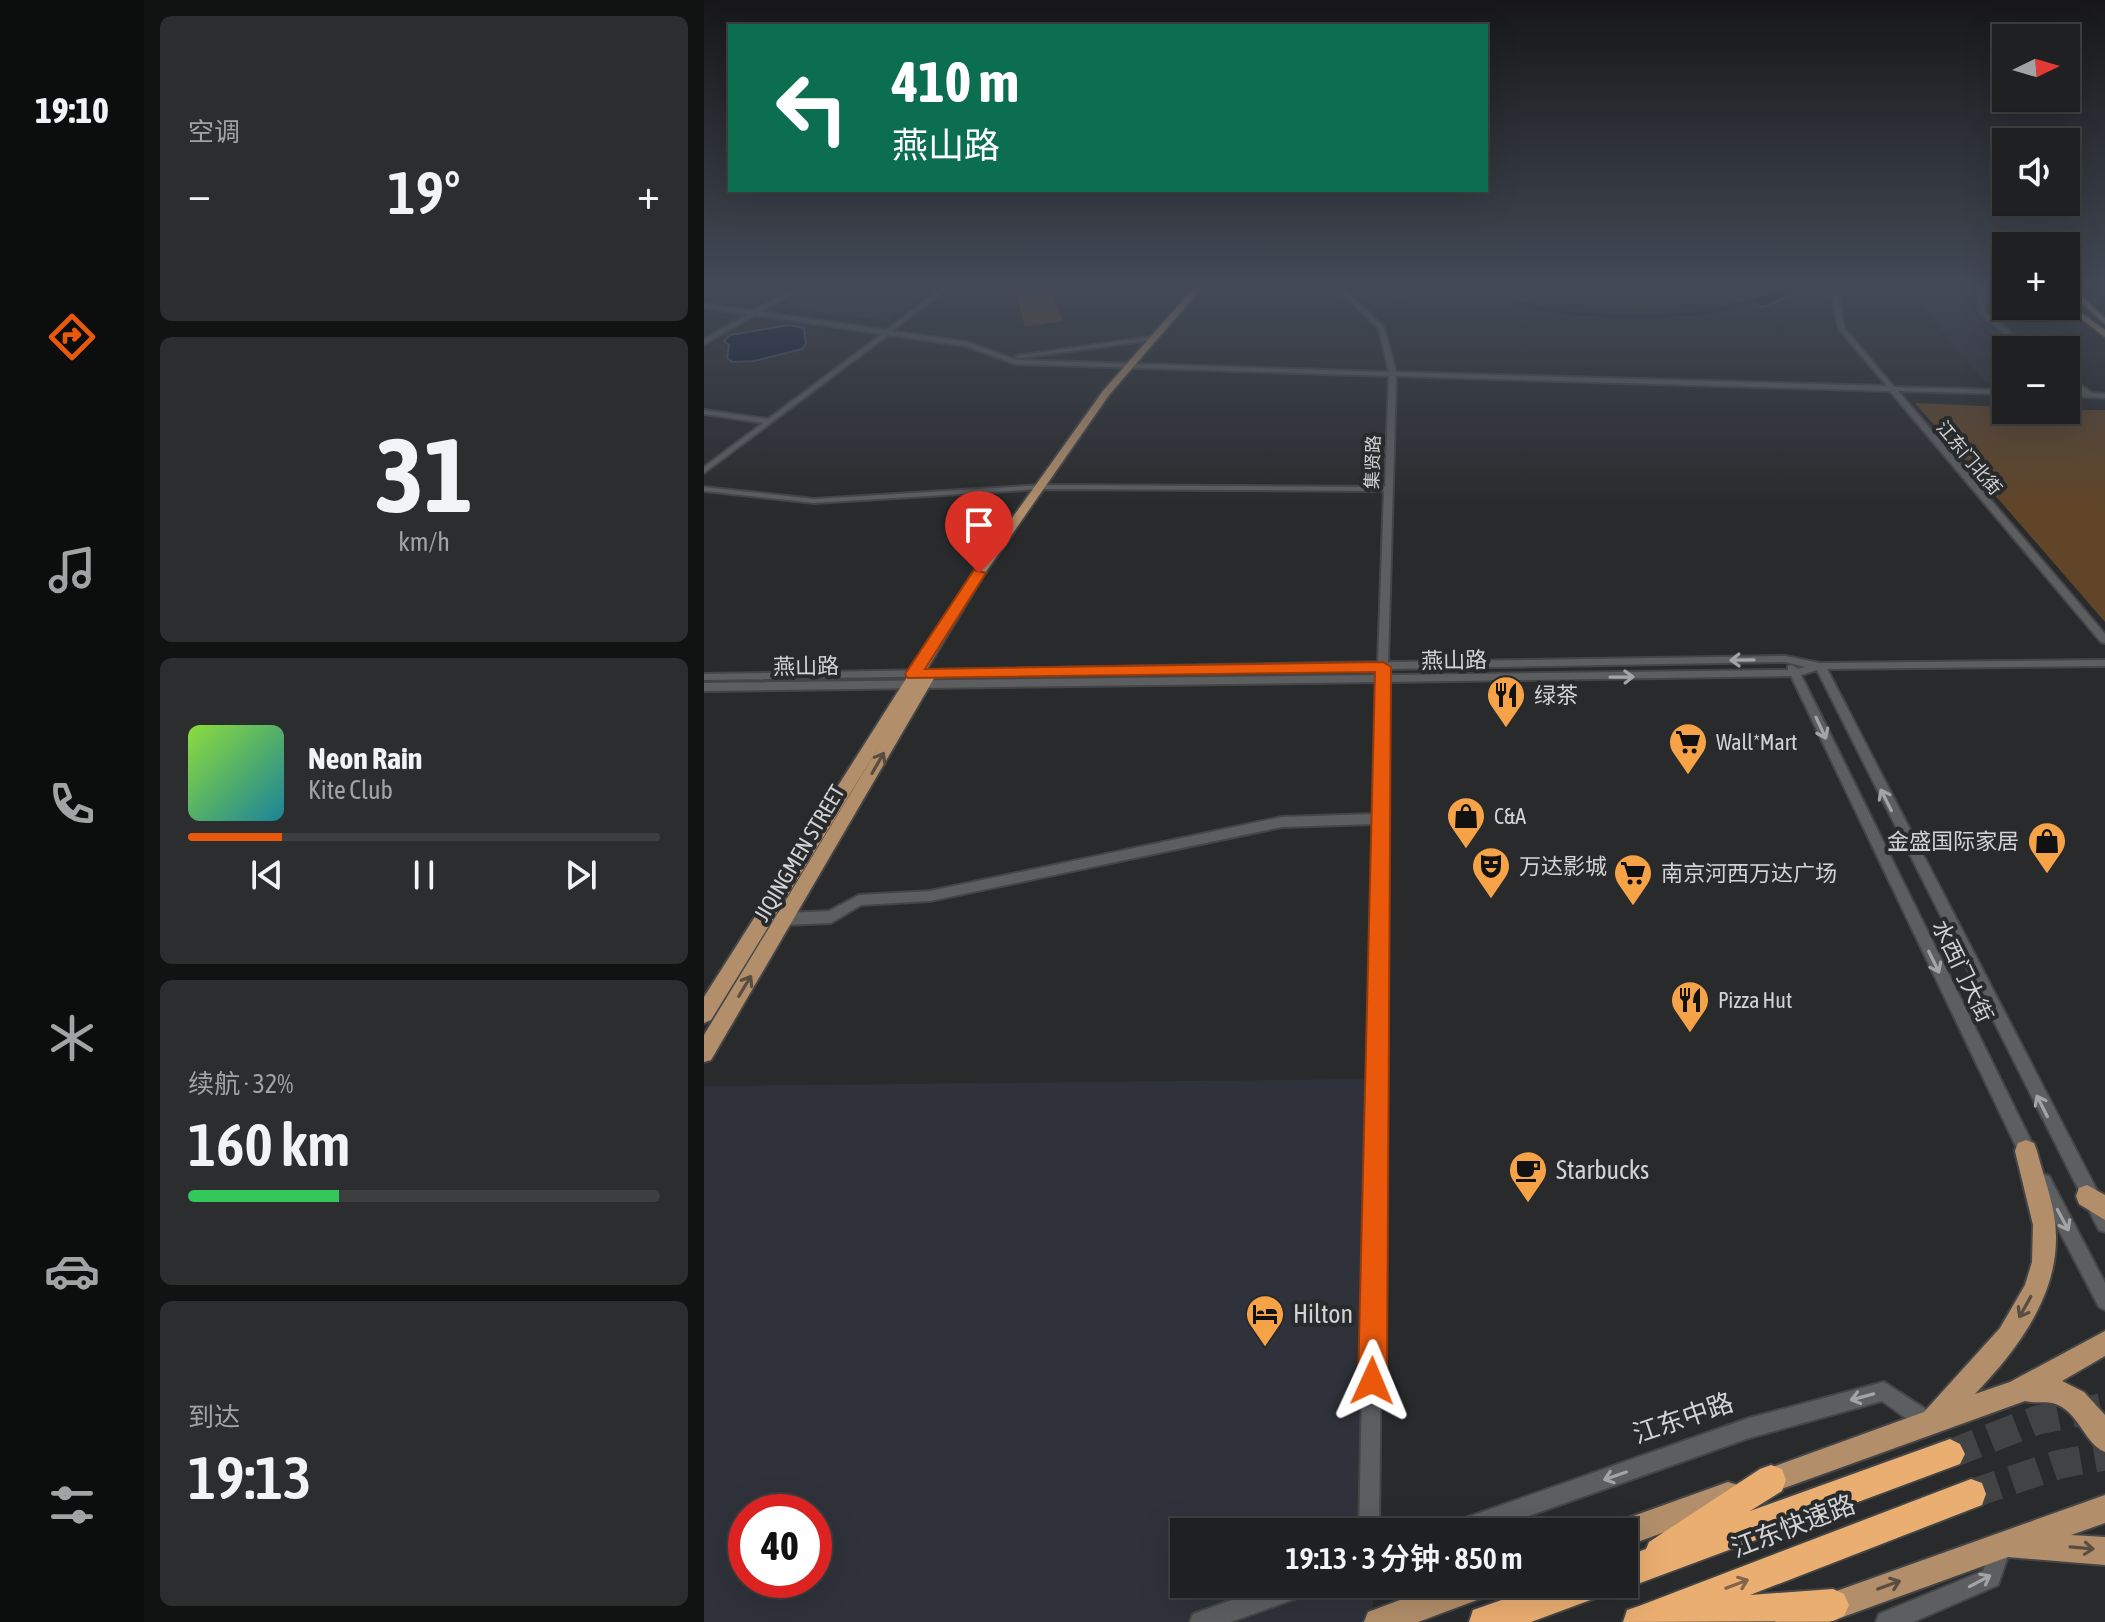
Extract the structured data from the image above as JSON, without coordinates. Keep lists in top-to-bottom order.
{
  "streets": {
    "highway": ["江东快速路"],
    "main road": ["JIQINGMEN STREET"],
    "street": [
      "江东门北街",
      "集贤路",
      "燕山路",
      "水西门大街",
      "江东中路"
    ]
  },
  "crossings": [
    ["集贤路", "燕山路"],
    ["燕山路", "JIQINGMEN STREET"],
    ["燕山路", "水西门大街"]
  ],
  "one_way": ["江东中路"],
  "places": {
    "restaurant": ["绿茶", "Pizza Hut"],
    "supermarket": ["Wall*Mart", "南京河西万达广场"],
    "shop": ["C&A", "金盛国际家居"],
    "theatre": ["万达影城"],
    "cafe": ["Starbucks"],
    "hotel": ["Hilton"]
  },
  "north": "right",
  "page": {
    "tabs": "19:10",
    "tile": [
      "空调",
      ["31", "km/h"],
      ["续航 · 32%", "160 km"],
      ["到达", "19:13"]
    ],
    "map_buttons": ["+", "−"],
    "turn": ["410 m", "燕山路"],
    "heat": ["−", "19°", "+"],
    "song": ["Neon Rain", "Kite Club"],
    "limit": "40",
    "trip": "19:13 · 3 分钟 · 850 m"
  }
}
